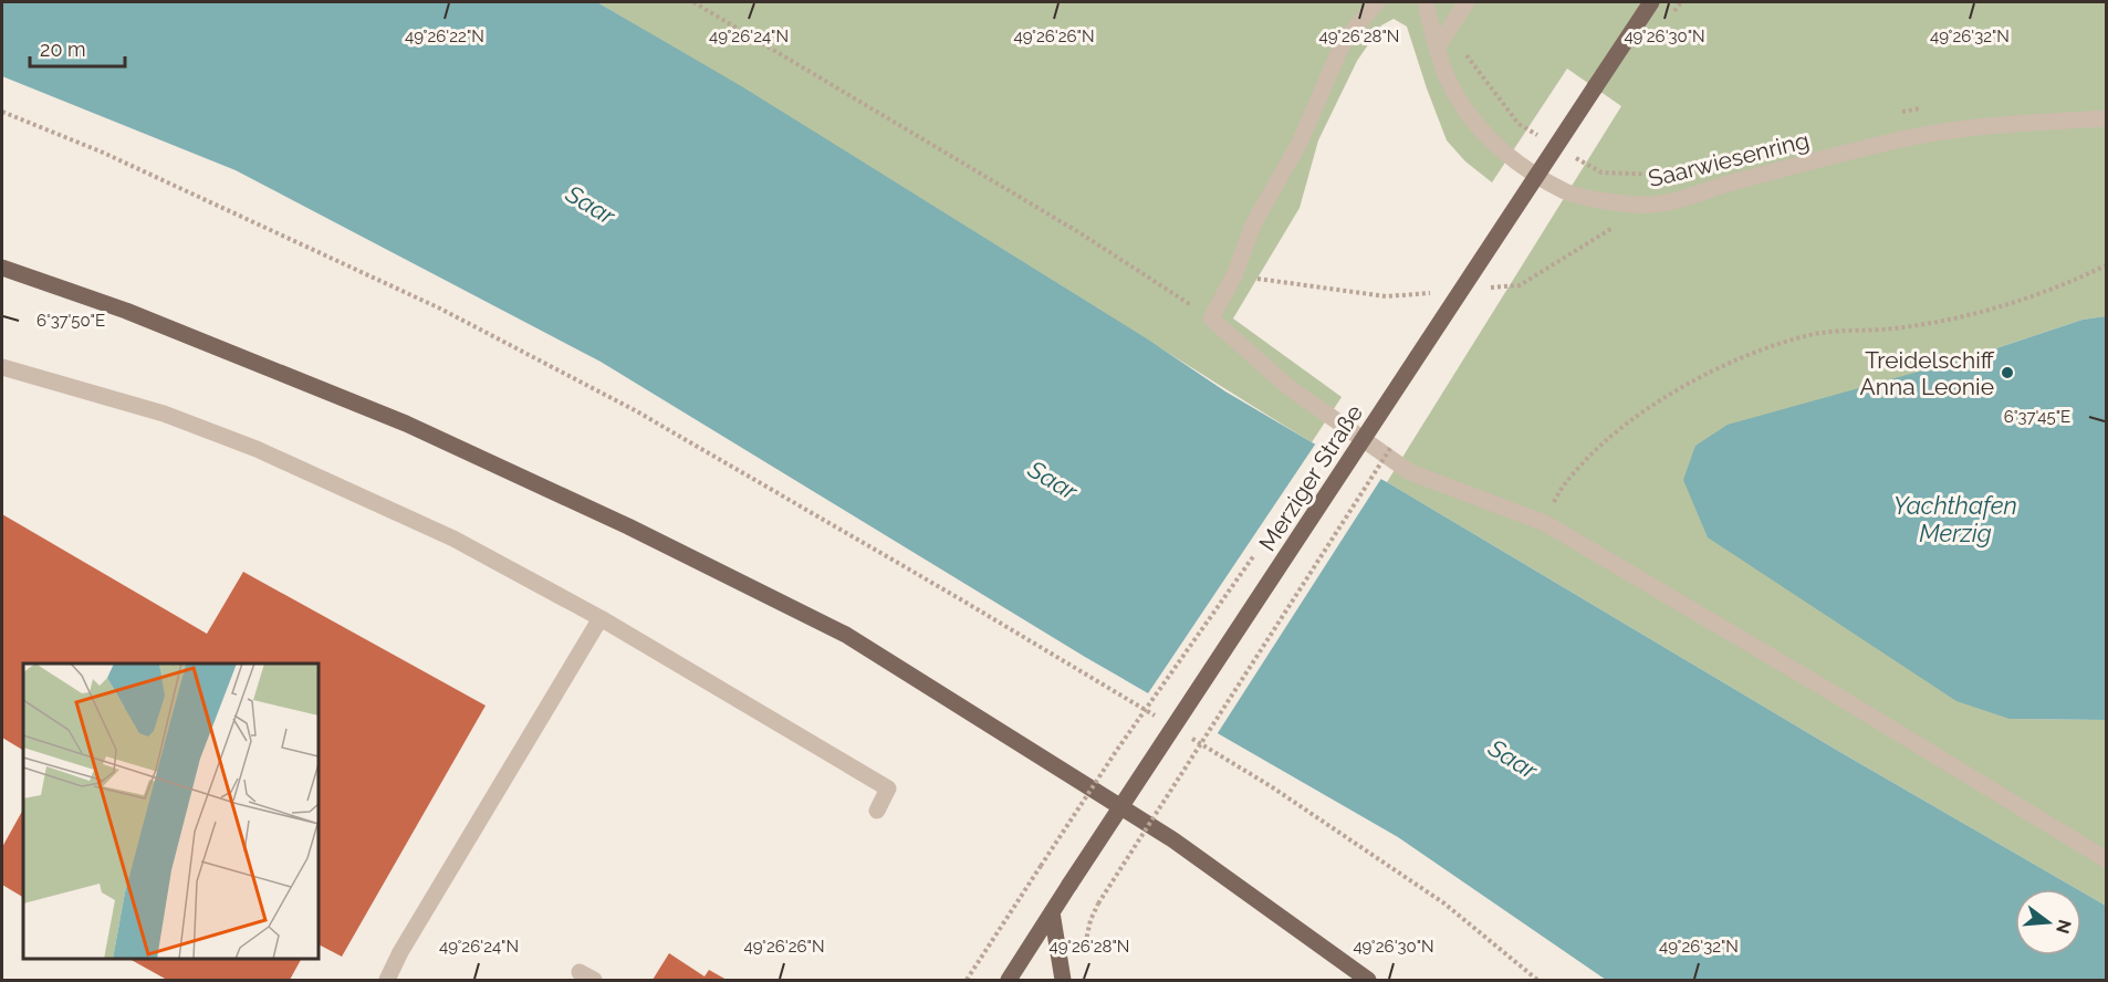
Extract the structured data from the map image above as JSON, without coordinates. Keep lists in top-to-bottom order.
{
  "streets": {
    "main road": ["Merziger Straße"],
    "street": ["Saarwiesenring"]
  },
  "water": ["Saar", "Yachthafen Merzig"],
  "places": ["Treidelschiff Anna Leonie"],
  "scale_bar": "20 m",
  "north": "right",
  "coordinates": [
    "49°26'22\"N",
    "49°26'24\"N",
    "49°26'26\"N",
    "49°26'28\"N",
    "49°26'30\"N",
    "49°26'32\"N",
    "6°37'50\"E",
    "6°37'45\"E"
  ]
}
